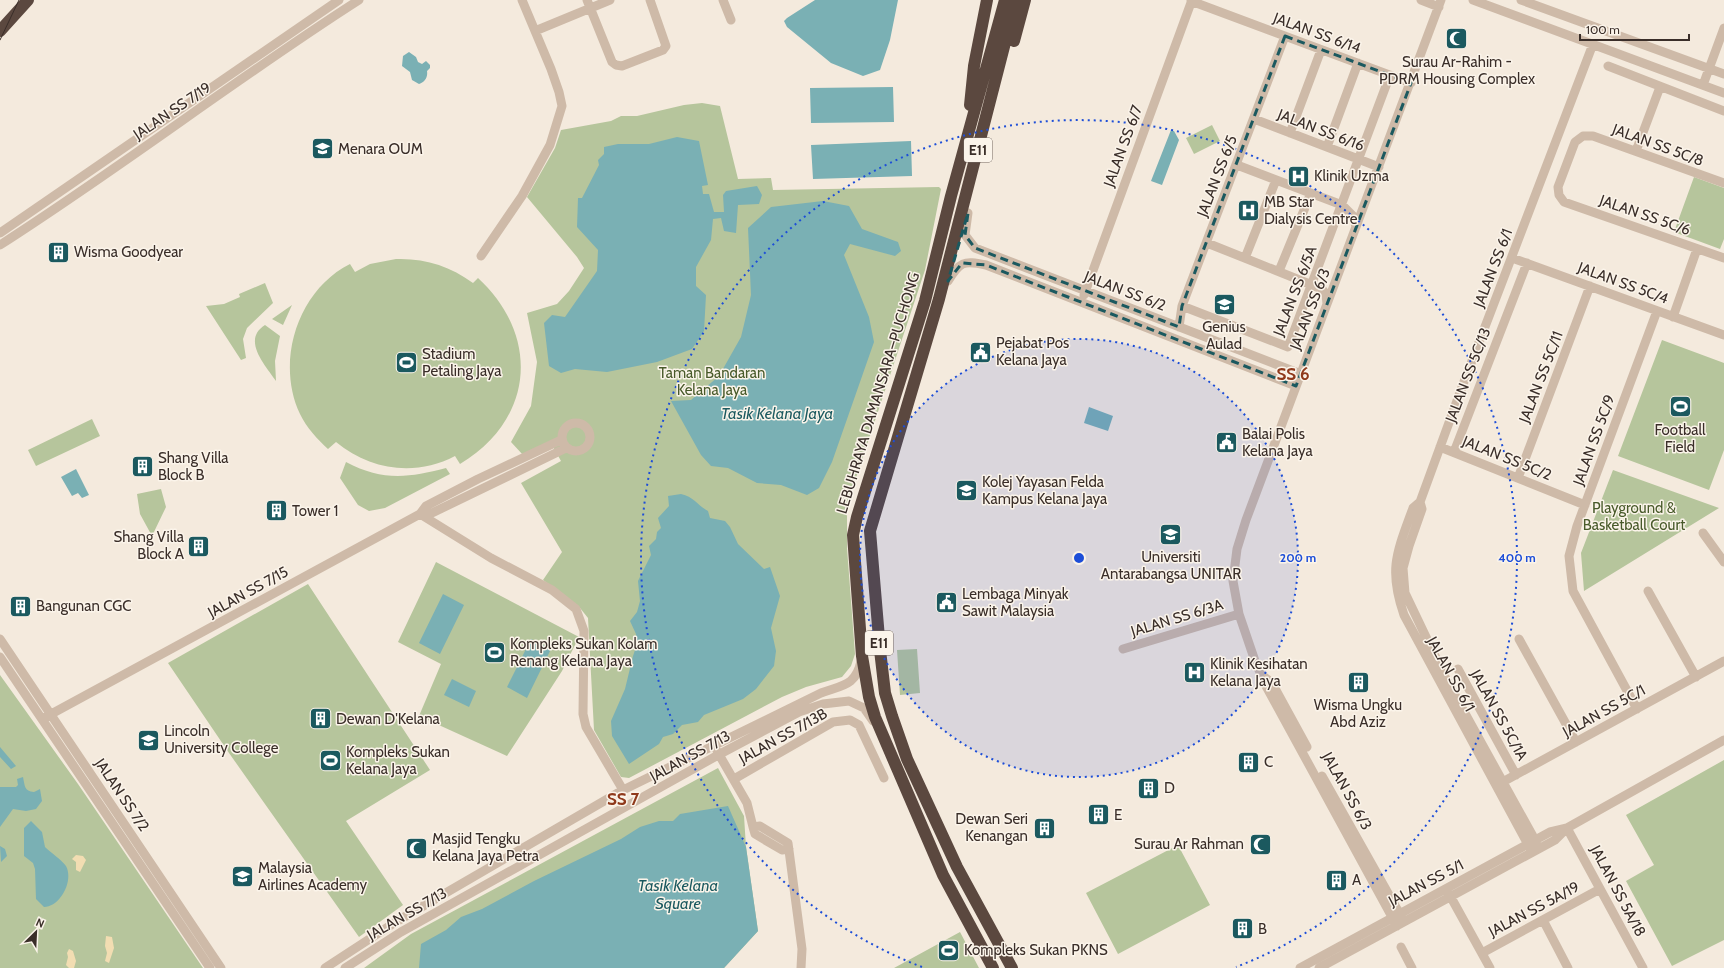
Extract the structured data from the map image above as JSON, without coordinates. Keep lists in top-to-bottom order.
{
  "streets": {
    "highway": ["E11", "LEBUHRAYA DAMANSARA–PUCHONG"],
    "street": [
      "JALAN SS 6/14",
      "JALAN SS 7/19",
      "JALAN SS 6/16",
      "JALAN SS 5C/8",
      "JALAN SS 6/7",
      "JALAN SS 6/5",
      "JALAN SS 5C/6",
      "JALAN SS 6/1",
      "JALAN SS 5C/4",
      "JALAN SS 6/2",
      "JALAN SS 6/5A",
      "JALAN SS 6/3",
      "JALAN SS 5C/13",
      "JALAN SS 5C/11",
      "JALAN SS 5C/9",
      "JALAN SS 5C/2",
      "JALAN SS 7/15",
      "JALAN SS 6/3A",
      "JALAN SS 5C/1",
      "JALAN SS 5C/1A",
      "JALAN SS 7/13B",
      "JALAN SS 7/13",
      "JALAN SS 7/2",
      "JALAN SS 5/1",
      "JALAN SS 5A/18",
      "JALAN SS 5A/19"
    ]
  },
  "crossings": [
    ["JALAN SS 6/14", "JALAN SS 6/7"],
    ["JALAN SS 6/14", "JALAN SS 6/5"],
    ["JALAN SS 6/14", "JALAN SS 6/5A"],
    ["JALAN SS 6/14", "JALAN SS 6/3"],
    ["JALAN SS 6/16", "JALAN SS 6/5"],
    ["JALAN SS 6/16", "JALAN SS 6/5A"],
    ["JALAN SS 6/16", "JALAN SS 6/3"],
    ["JALAN SS 5C/8", "JALAN SS 5C/6"],
    ["JALAN SS 6/7", "JALAN SS 6/2"],
    ["JALAN SS 6/5", "JALAN SS 6/2"],
    ["JALAN SS 6/5", "JALAN SS 6/5A"],
    ["JALAN SS 6/1", "JALAN SS 5C/4"],
    ["JALAN SS 6/1", "JALAN SS 5C/2"],
    ["JALAN SS 6/1", "JALAN SS 5C/1"],
    ["JALAN SS 6/1", "JALAN SS 5/1"],
    ["JALAN SS 5C/4", "JALAN SS 5C/13"],
    ["JALAN SS 5C/4", "JALAN SS 5C/11"],
    ["JALAN SS 5C/4", "JALAN SS 5C/9"],
    ["JALAN SS 6/2", "JALAN SS 6/3"],
    ["JALAN SS 6/3", "JALAN SS 6/3A"],
    ["JALAN SS 6/3", "JALAN SS 5/1"],
    ["JALAN SS 5C/13", "JALAN SS 5C/2"],
    ["JALAN SS 5C/11", "JALAN SS 5C/2"],
    ["LEBUHRAYA DAMANSARA–PUCHONG", "JALAN SS 7/13"],
    ["JALAN SS 5C/9", "JALAN SS 5C/2"],
    ["JALAN SS 5C/9", "JALAN SS 5C/1"],
    ["JALAN SS 7/15", "JALAN SS 7/2"],
    ["JALAN SS 5C/1", "JALAN SS 5C/1A"],
    ["JALAN SS 5/1", "JALAN SS 5A/18"],
    ["JALAN SS 5A/18", "JALAN SS 5A/19"]
  ],
  "districts": ["SS 6", "SS 7"],
  "water": ["Tasik Kelana Jaya", "Tasik Kelana Square"],
  "parks": ["Taman Bandaran Kelana Jaya", "Playground & Basketball Court"],
  "places": {
    "mosque": ["Surau Ar-Rahim - PDRM Housing Complex", "Surau Ar Rahman", "Masjid Tengku Kelana Jaya Petra"],
    "school or university": [
      "Menara OUM",
      "Genius Aulad",
      "Kolej Yayasan Felda Kampus Kelana Jaya",
      "Universiti Antarabangsa UNITAR",
      "Lincoln University College",
      "Malaysia Airlines Academy"
    ],
    "hospital": ["Klinik Uzma", "MB Star Dialysis Centre", "Klinik Kesihatan Kelana Jaya"],
    "building": [
      "Wisma Goodyear",
      "Shang Villa Block B",
      "Tower 1",
      "Shang Villa Block A",
      "Bangunan CGC",
      "Wisma Ungku Abd Aziz",
      "Dewan D'Kelana",
      "C",
      "D",
      "E",
      "Dewan Seri Kenangan",
      "A",
      "B"
    ],
    "public building": ["Pejabat Pos Kelana Jaya", "Balai Polis Kelana Jaya", "Lembaga Minyak Sawit Malaysia"],
    "sports": [
      "Stadium Petaling Jaya",
      "Football Field",
      "Kompleks Sukan Kolam Renang Kelana Jaya",
      "Kompleks Sukan Kelana Jaya",
      "Kompleks Sukan PKNS"
    ]
  },
  "scale_bar": "100 m",
  "north": "top right",
  "rings": ["200 m", "400 m"]
}
